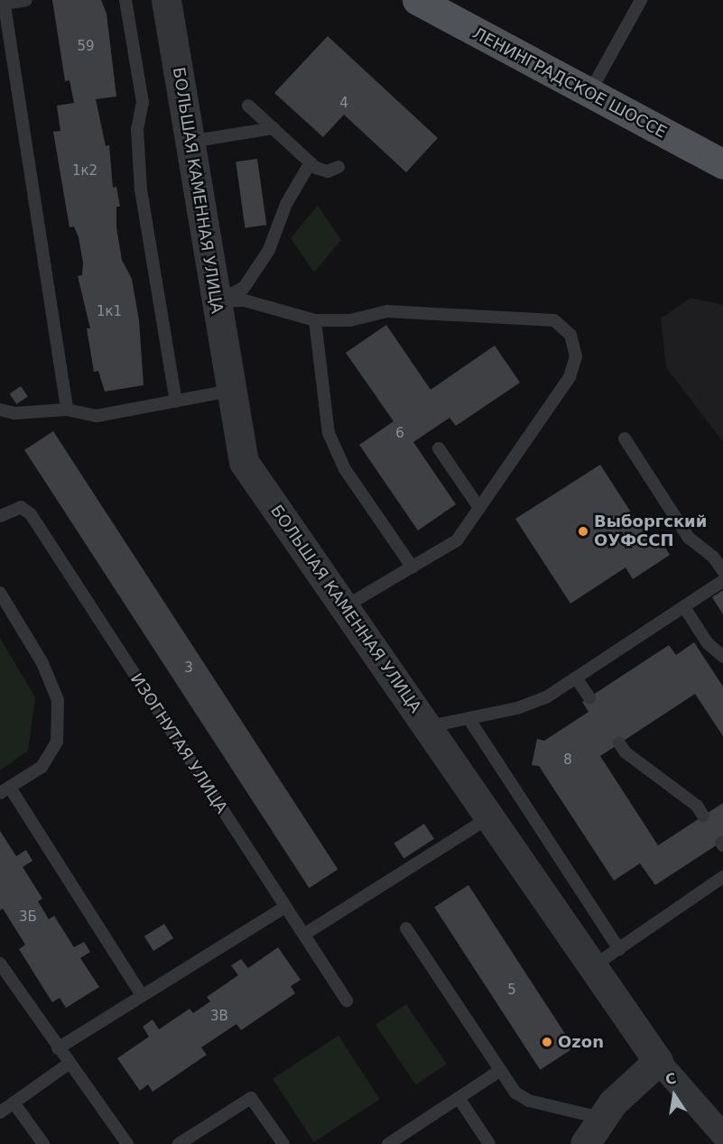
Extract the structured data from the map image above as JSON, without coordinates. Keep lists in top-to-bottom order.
{
  "streets": {
    "main road": ["ЛЕНИНГРАДСКОЕ ШОССЕ"],
    "street": ["БОЛЬШАЯ КАМЕННАЯ УЛИЦА"],
    "lane": ["ИЗОГНУТАЯ УЛИЦА"]
  },
  "places": ["Выборгский ОУФССП", "Ozon"],
  "house_numbers": [
    "59",
    "4",
    "1к2",
    "1к1",
    "6",
    "3",
    "8",
    "3Б",
    "5",
    "3В"
  ],
  "north": "top"
}
